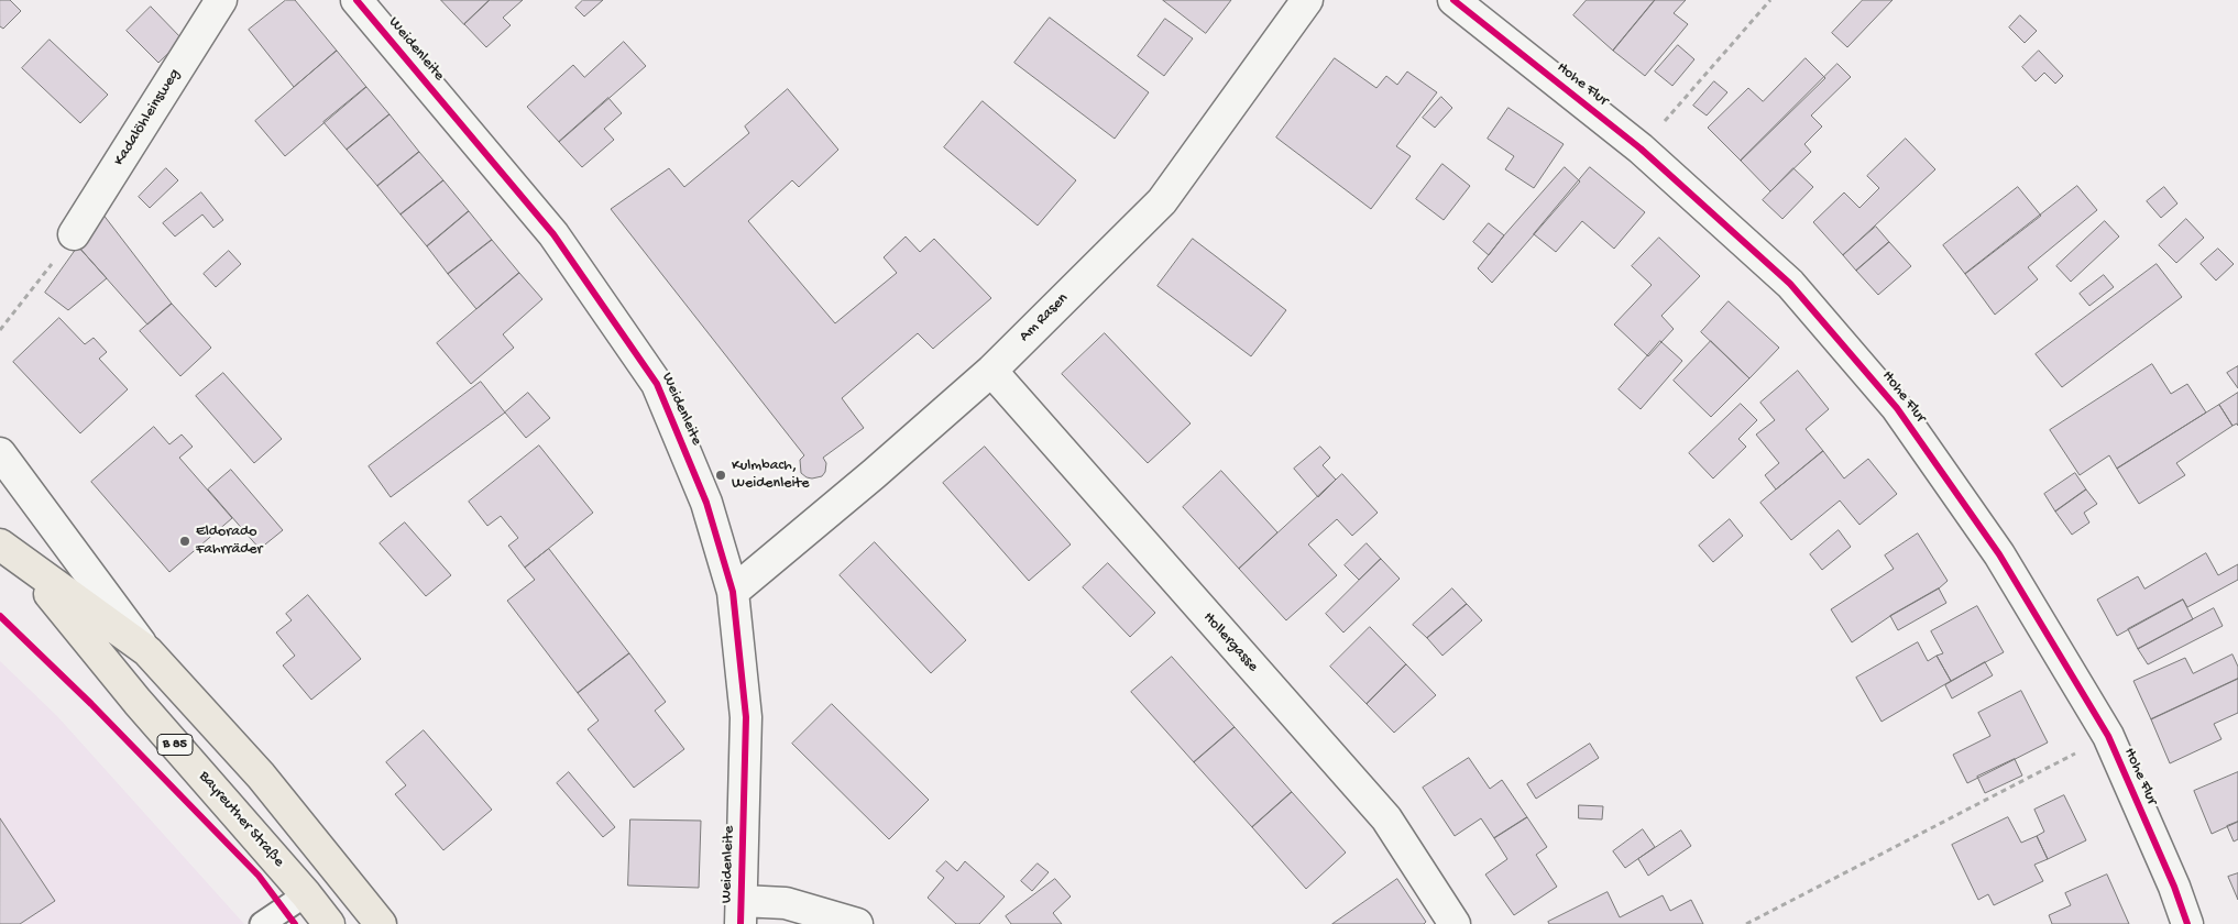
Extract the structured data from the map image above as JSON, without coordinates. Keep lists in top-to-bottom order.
{
  "streets": {
    "main road": ["B 85", "Bayreuther Straße"],
    "street": [
      "Weidenleite",
      "Hohe Flur",
      "Kadalöhleinsweg",
      "Am Rasen",
      "Hollergasse"
    ]
  },
  "crossings": [
    ["Weidenleite", "Am Rasen"],
    ["Am Rasen", "Hollergasse"]
  ],
  "places": ["Kulmbach, Weidenleite", "Eldorado Fahrräder"]
}
